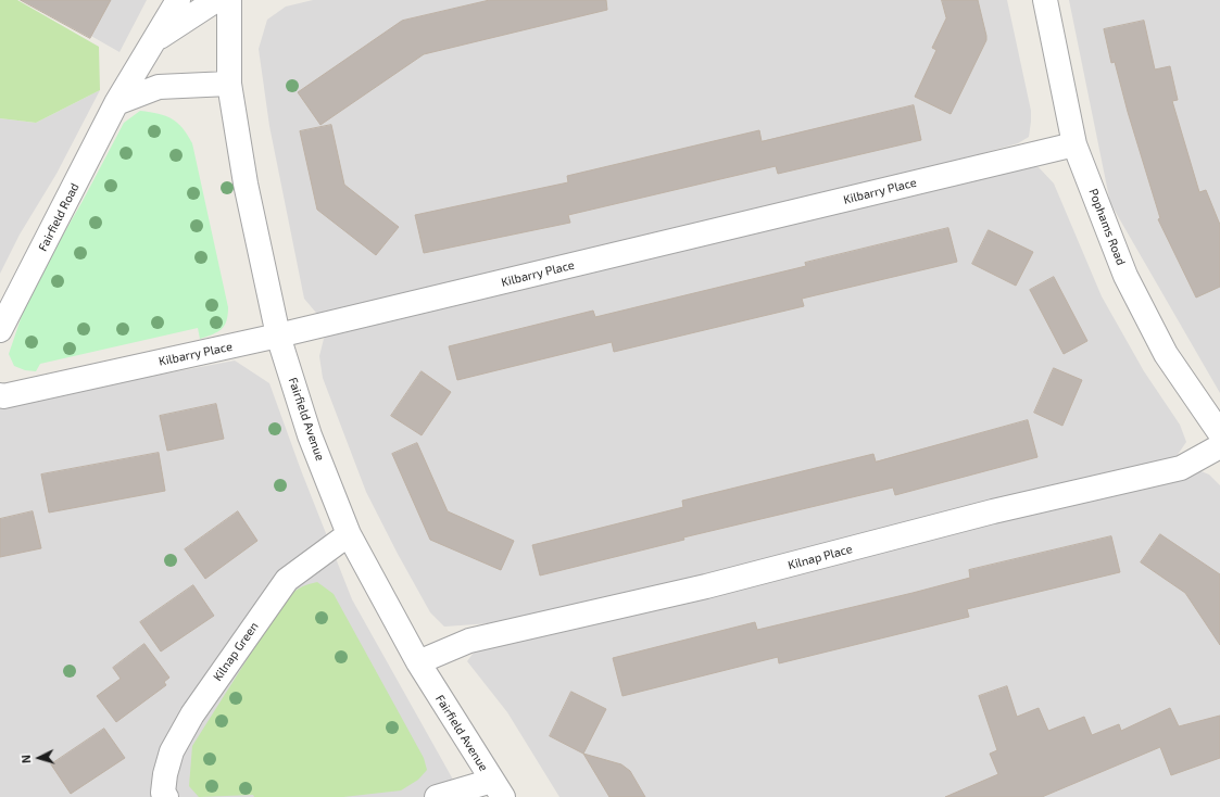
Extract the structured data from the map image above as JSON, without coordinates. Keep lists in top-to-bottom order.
{
  "streets": {
    "street": [
      "Kilbarry Place",
      "Fairfield Road",
      "Pophams Road",
      "Fairfield Avenue",
      "Kilnap Place",
      "Kilnap Green"
    ]
  },
  "crossings": [
    ["Kilbarry Place", "Pophams Road"],
    ["Kilbarry Place", "Fairfield Avenue"],
    ["Fairfield Avenue", "Kilnap Place"],
    ["Fairfield Avenue", "Kilnap Green"]
  ],
  "north": "left"
}
